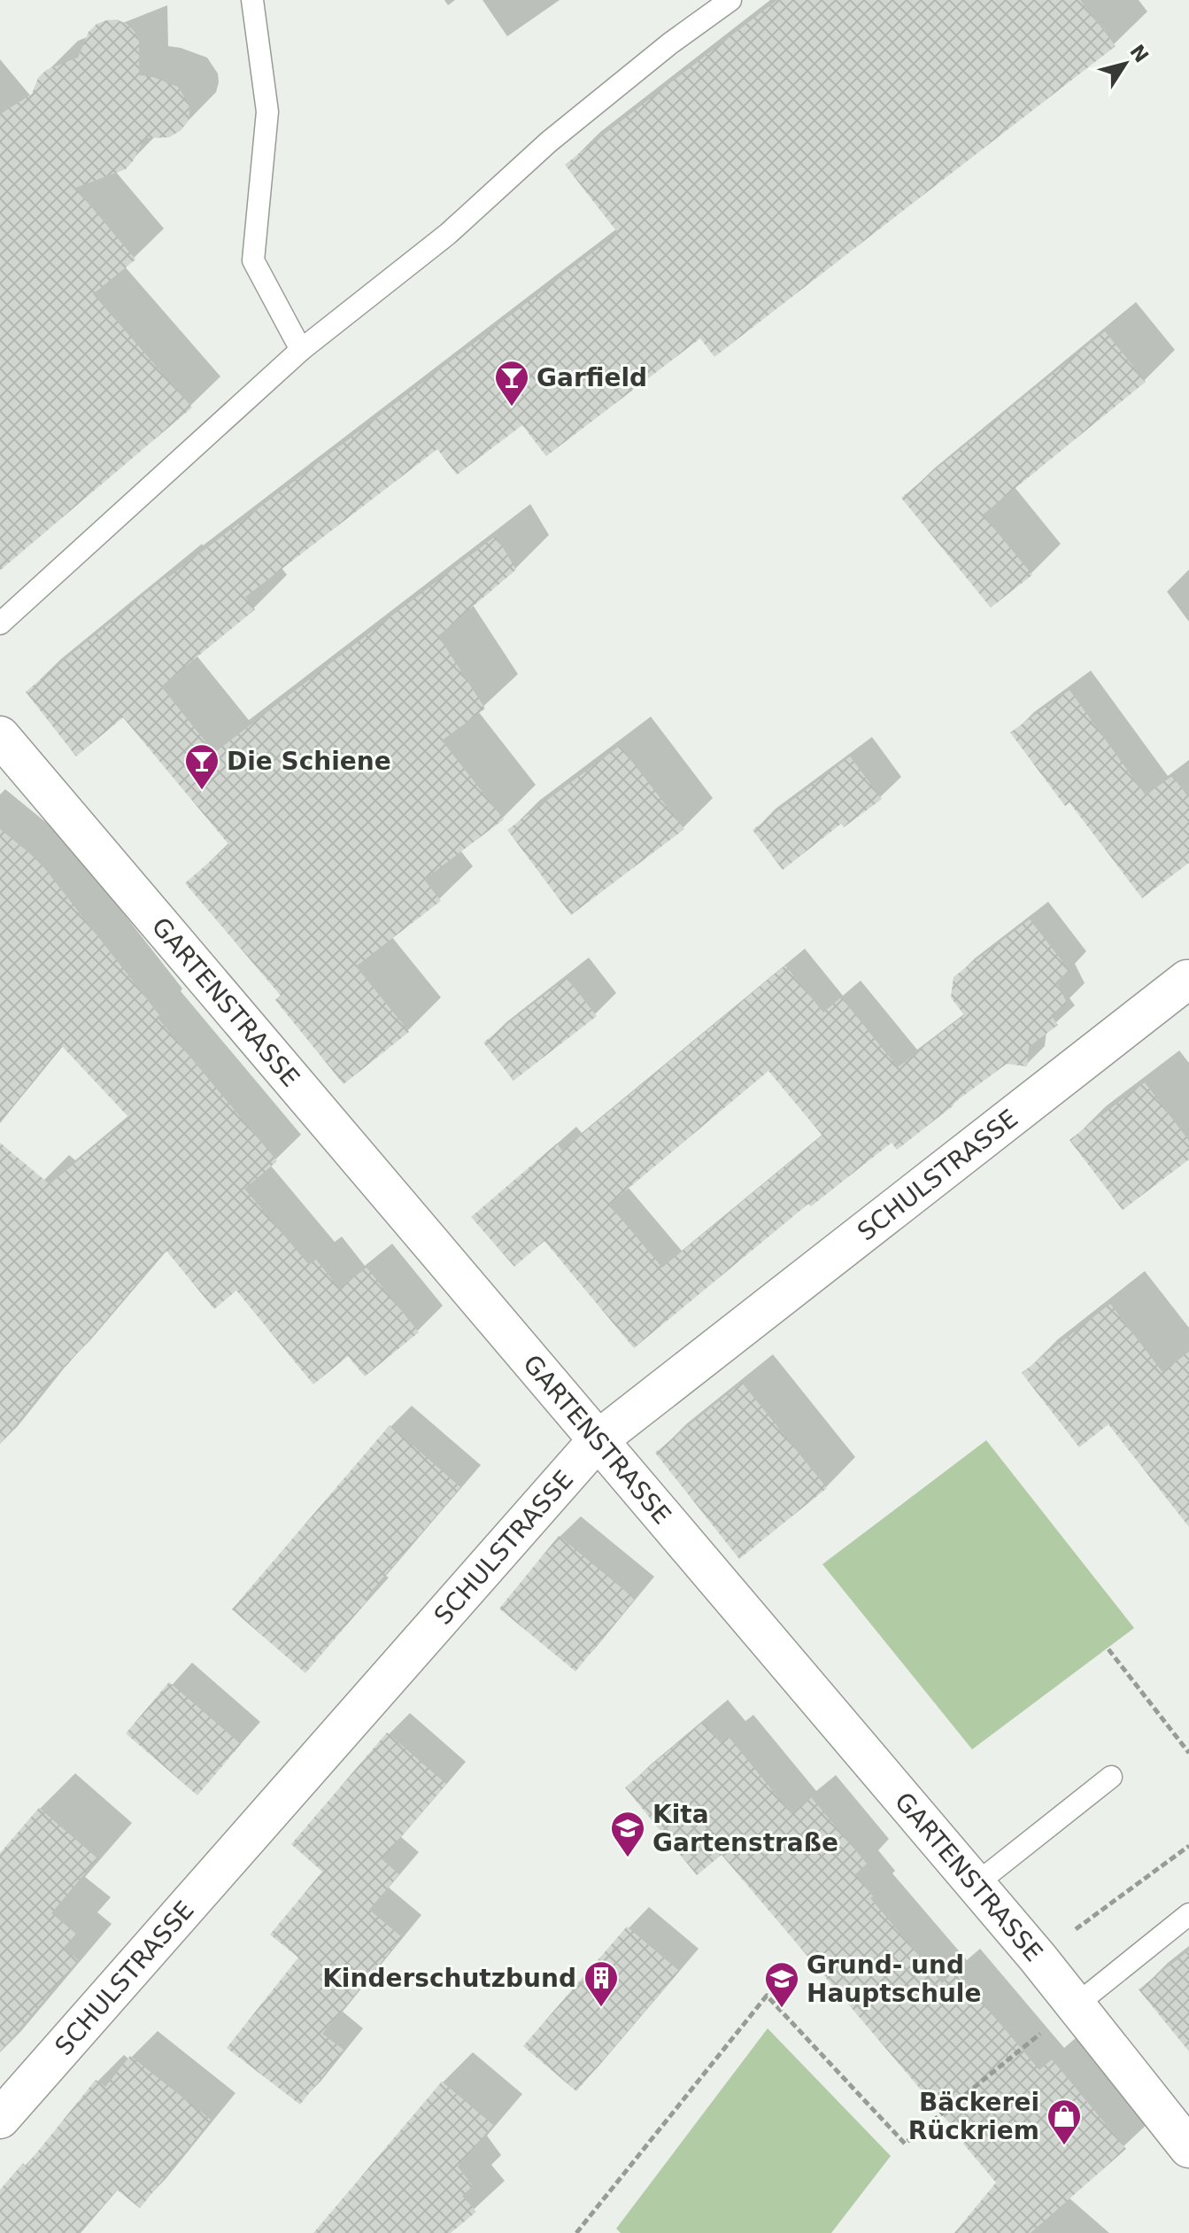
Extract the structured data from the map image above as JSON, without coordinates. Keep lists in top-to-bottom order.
{
  "streets": {
    "street": ["GARTENSTRASSE", "SCHULSTRASSE"]
  },
  "crossings": [
    ["GARTENSTRASSE", "SCHULSTRASSE"]
  ],
  "places": {
    "bar": ["Garfield", "Die Schiene"],
    "school or university": ["Kita Gartenstraße", "Grund- und Hauptschule"],
    "building": ["Kinderschutzbund"],
    "shop": ["Bäckerei Rückriem"]
  },
  "north": "top right"
}
